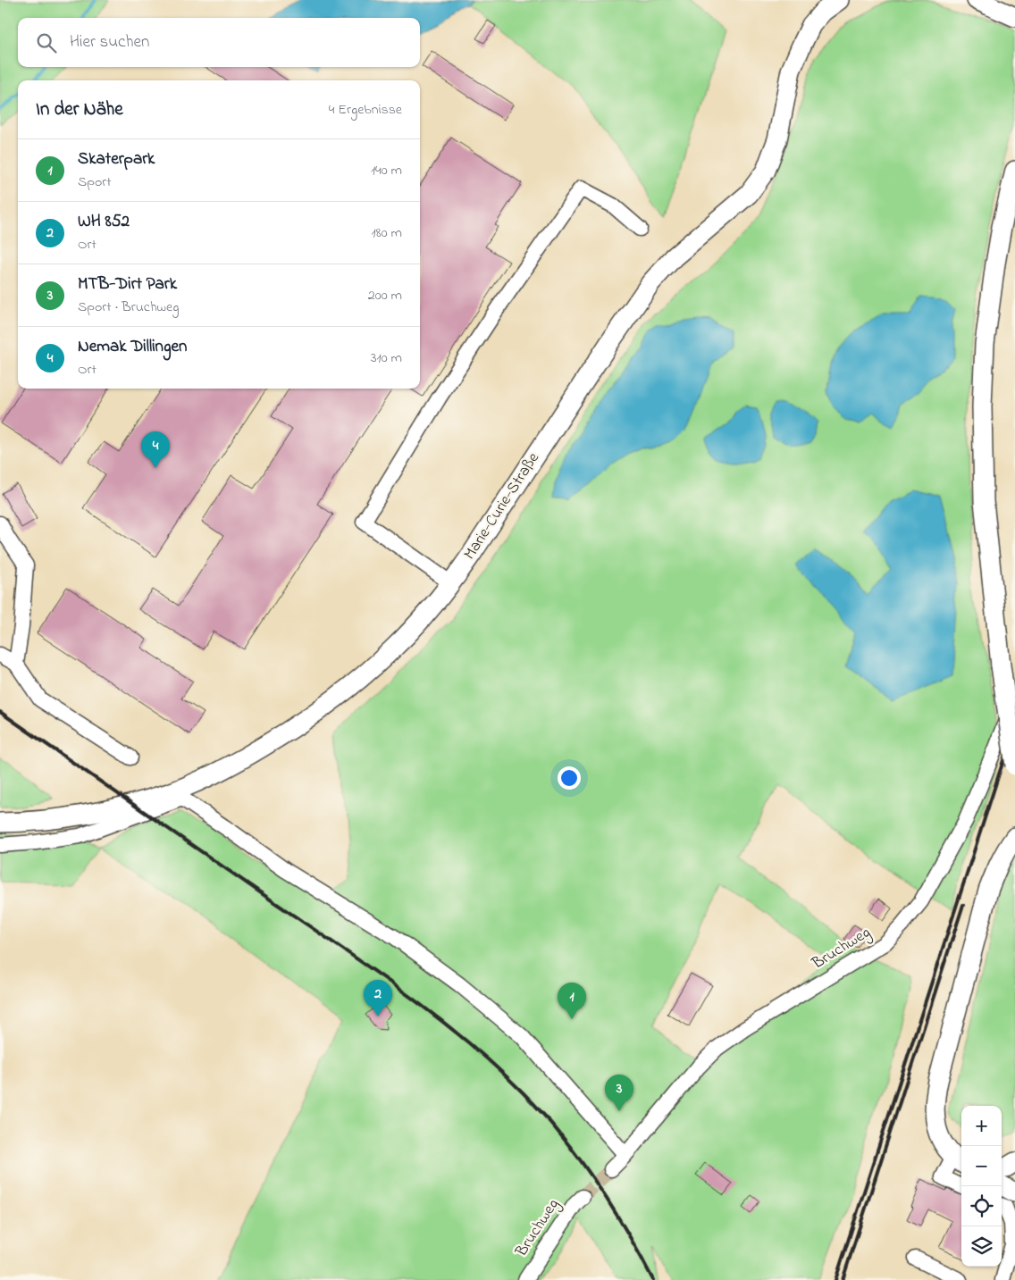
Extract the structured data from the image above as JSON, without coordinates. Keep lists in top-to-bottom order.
{
  "streets": {
    "main road": ["Marie-Curie-Straße"],
    "street": ["Bruchweg"]
  },
  "page": {
    "search": "Hier suchen",
    "heading": ["In der Nähe", "4 Ergebnisse"],
    "list": [
      {
        "mark": "1",
        "name": "Skaterpark",
        "note": "Sport",
        "value": "140 m"
      },
      {
        "mark": "2",
        "name": "WH 852",
        "note": "Ort",
        "value": "180 m"
      },
      {
        "mark": "3",
        "name": "MTB-Dirt Park",
        "note": "Sport · Bruchweg",
        "value": "200 m"
      },
      {
        "mark": "4",
        "name": "Nemak Dillingen",
        "note": "Ort",
        "value": "310 m"
      }
    ],
    "pins": [
      "4",
      "2",
      "1",
      "3"
    ],
    "map_buttons": ["+", "−"]
  }
}
